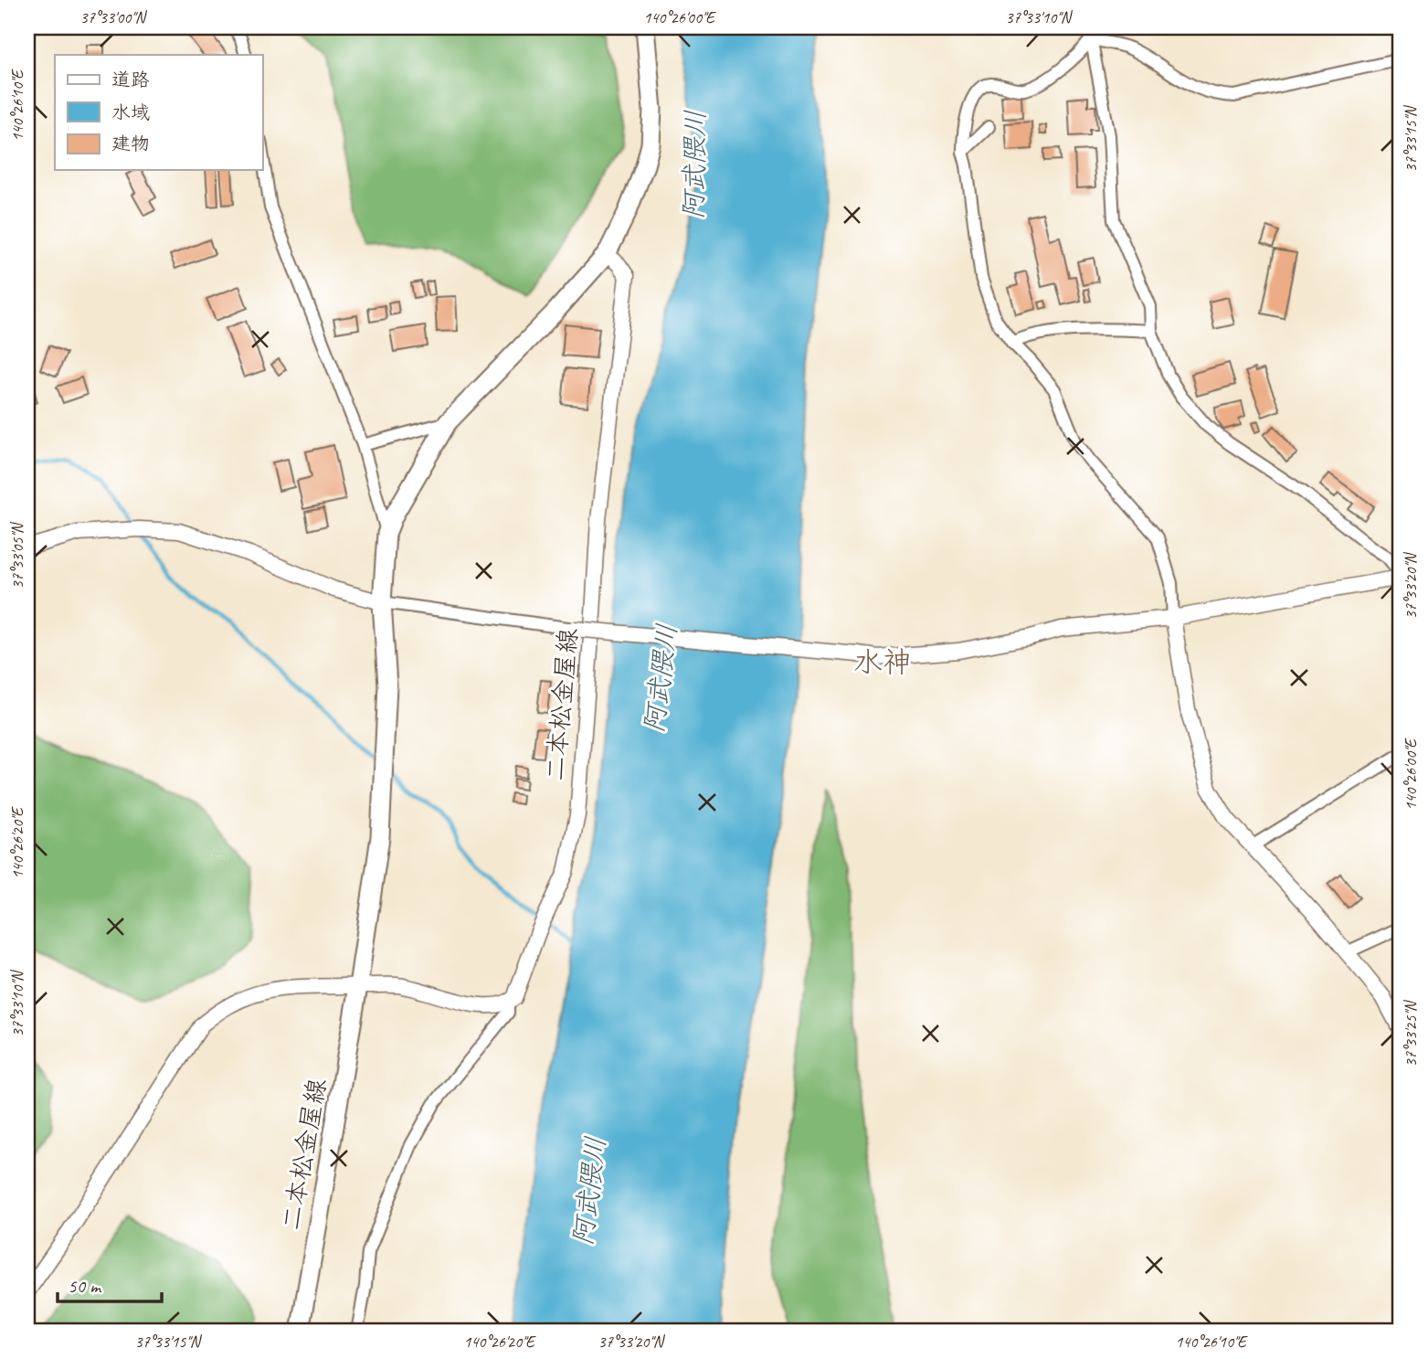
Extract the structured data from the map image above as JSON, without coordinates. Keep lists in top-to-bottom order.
{
  "streets": {
    "main road": ["二本松金屋線"]
  },
  "districts": ["水神"],
  "water": ["阿武隈川"],
  "legend": ["道路", "水域", "建物"],
  "scale_bar": "50 m",
  "coordinates": [
    "37°33'00\"N",
    "140°26'00\"E",
    "37°33'10\"N",
    "140°26'10\"E",
    "37°33'15\"N",
    "37°33'05\"N",
    "37°33'20\"N",
    "140°26'20\"E",
    "37°33'25\"N"
  ]
}
